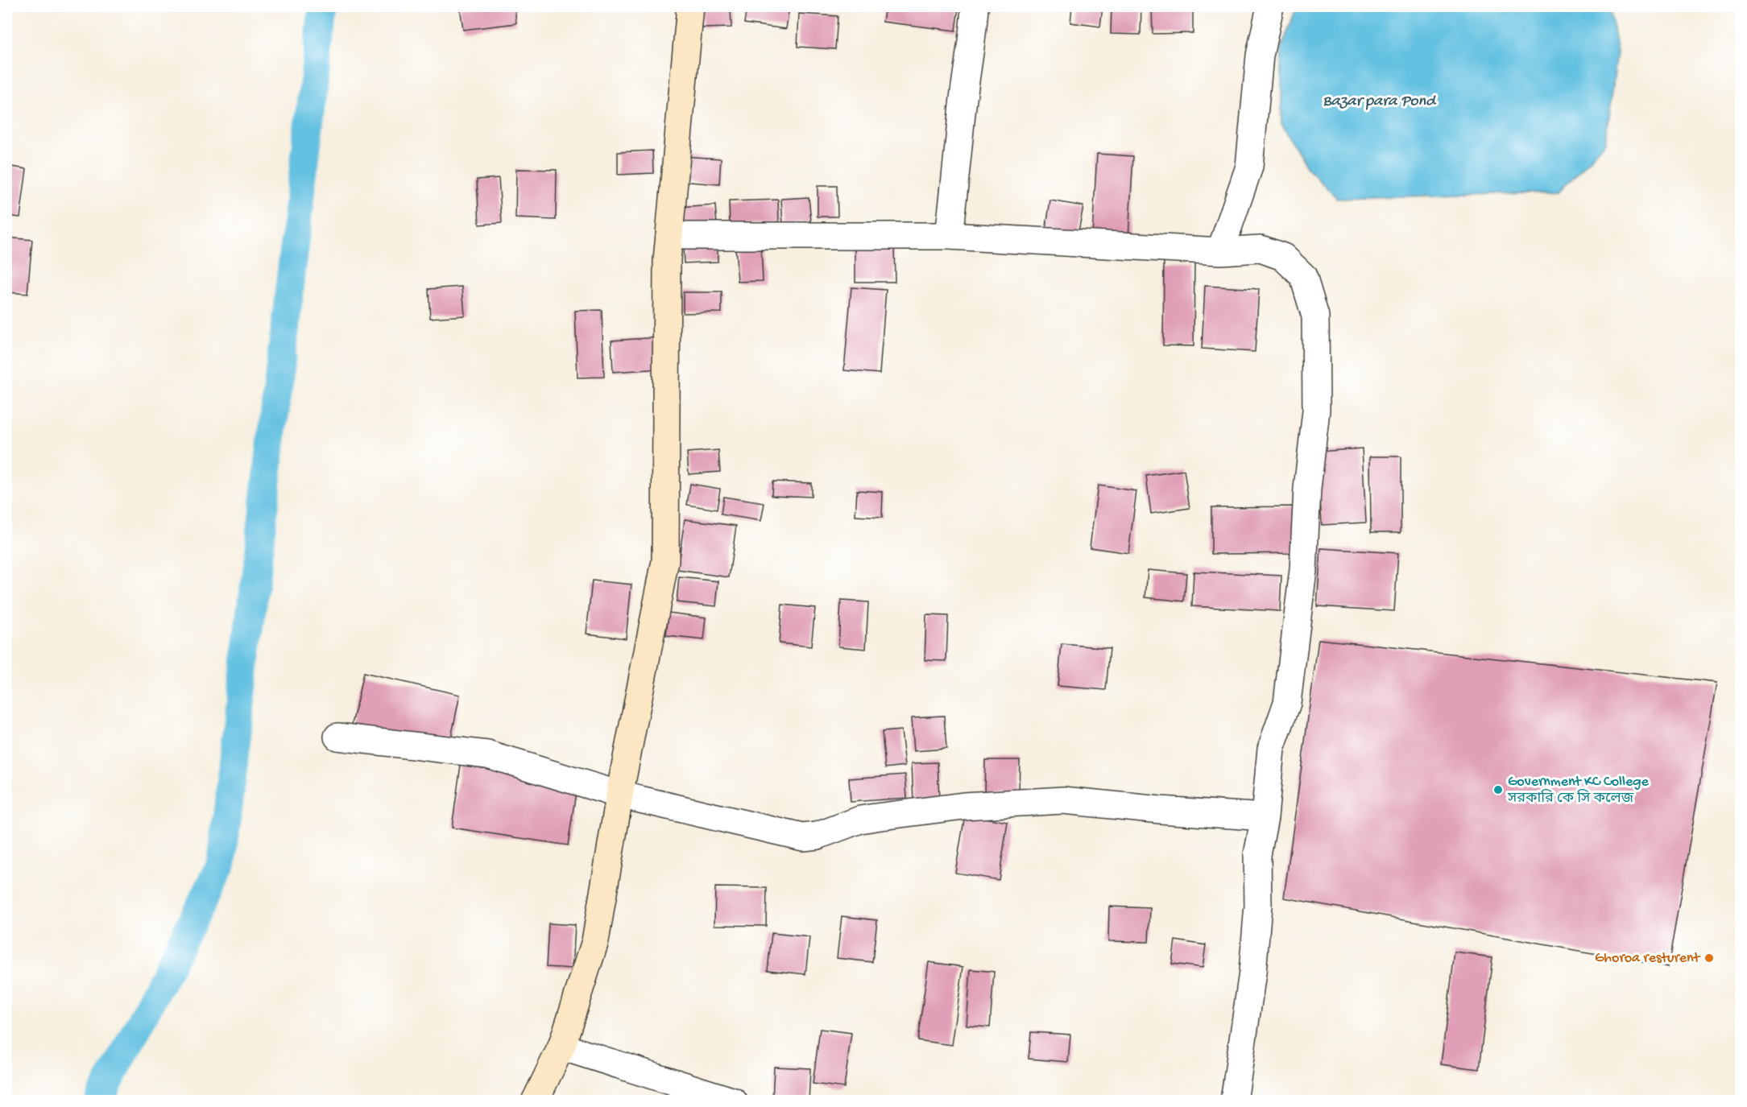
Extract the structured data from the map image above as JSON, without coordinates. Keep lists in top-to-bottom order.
{
  "water": ["Bazar para Pond"],
  "places": ["Government KC College সরকারি কে সি কলেজ", "Ghoroa resturent"]
}
